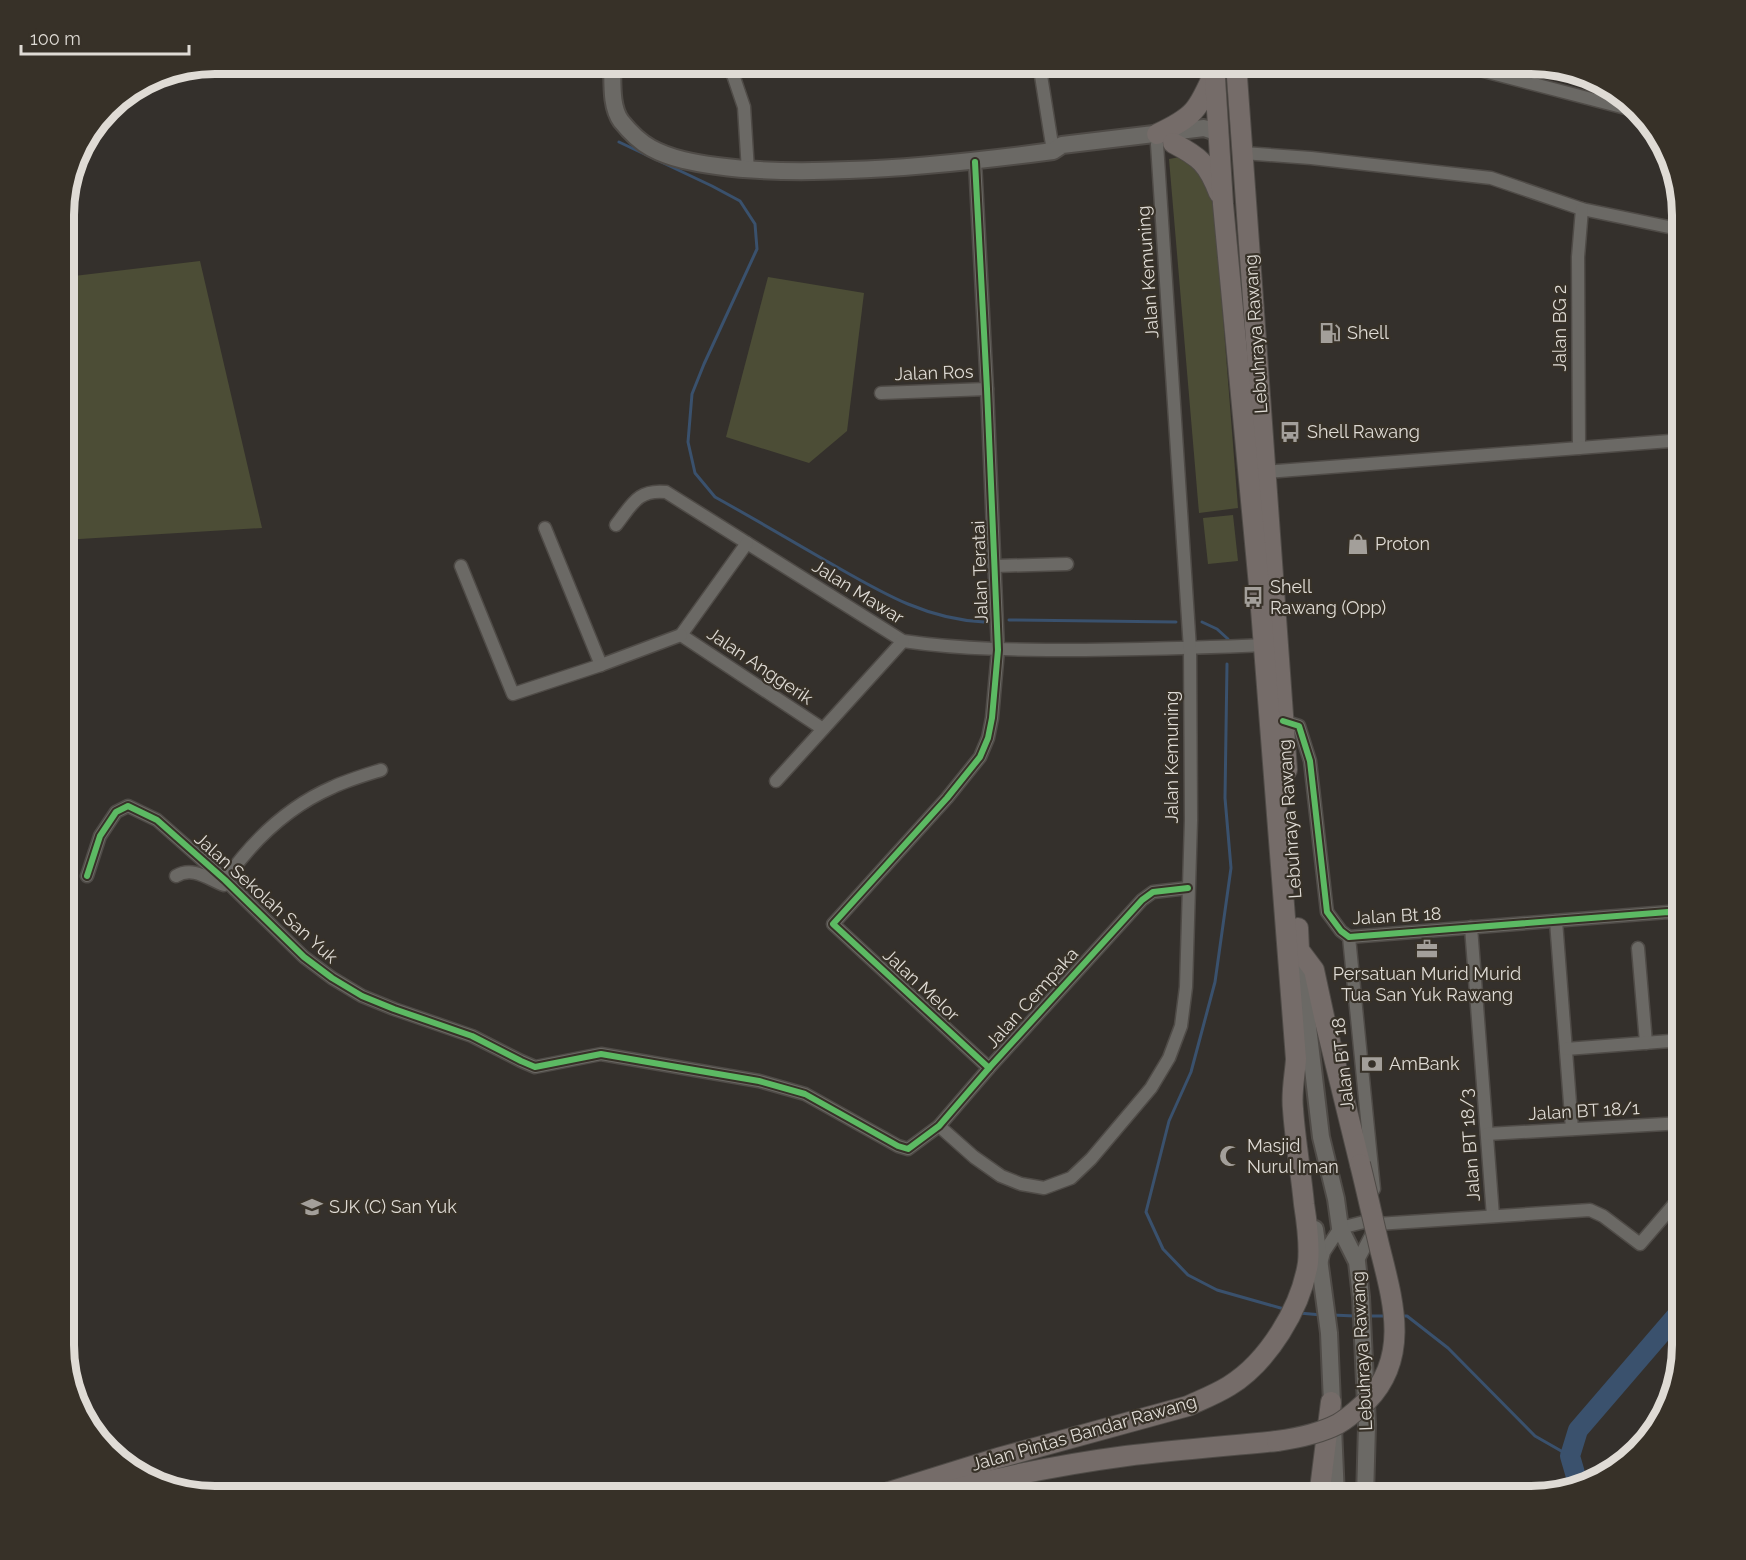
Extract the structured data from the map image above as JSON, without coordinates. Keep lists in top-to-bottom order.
{
  "streets": {
    "main road": ["Lebuhraya Rawang", "Jalan Pintas Bandar Rawang"],
    "street": [
      "Jalan Kemuning",
      "Jalan BG 2",
      "Jalan Ros",
      "Jalan Teratai",
      "Jalan Mawar",
      "Jalan Anggerik",
      "Jalan Sekolah San Yuk",
      "Jalan Bt 18",
      "Jalan Melor",
      "Jalan Cempaka",
      "Jalan BT 18",
      "Jalan BT 18/1",
      "Jalan BT 18/3"
    ]
  },
  "crossings": [
    ["Jalan Kemuning", "Jalan Mawar"],
    ["Jalan Kemuning", "Jalan Cempaka"],
    ["Lebuhraya Rawang", "Jalan Mawar"],
    ["Lebuhraya Rawang", "Jalan Bt 18"],
    ["Lebuhraya Rawang", "Jalan Pintas Bandar Rawang"],
    ["Jalan Ros", "Jalan Teratai"],
    ["Jalan Teratai", "Jalan Mawar"],
    ["Jalan Teratai", "Jalan Melor"],
    ["Jalan Mawar", "Jalan Anggerik"],
    ["Jalan Sekolah San Yuk", "Jalan Cempaka"],
    ["Jalan Bt 18", "Jalan BT 18"],
    ["Jalan Bt 18", "Jalan BT 18/3"],
    ["Jalan Melor", "Jalan Cempaka"],
    ["Jalan BT 18/1", "Jalan BT 18/3"]
  ],
  "places": {
    "fuel station": ["Shell"],
    "bus stop": ["Shell Rawang", "Shell Rawang (Opp)"],
    "shop": ["Proton"],
    "office": ["Persatuan Murid Murid Tua San Yuk Rawang"],
    "bank": ["AmBank"],
    "mosque": ["Masjid Nurul Iman"],
    "school or university": ["SJK (C) San Yuk"]
  },
  "scale_bar": "100 m"
}
